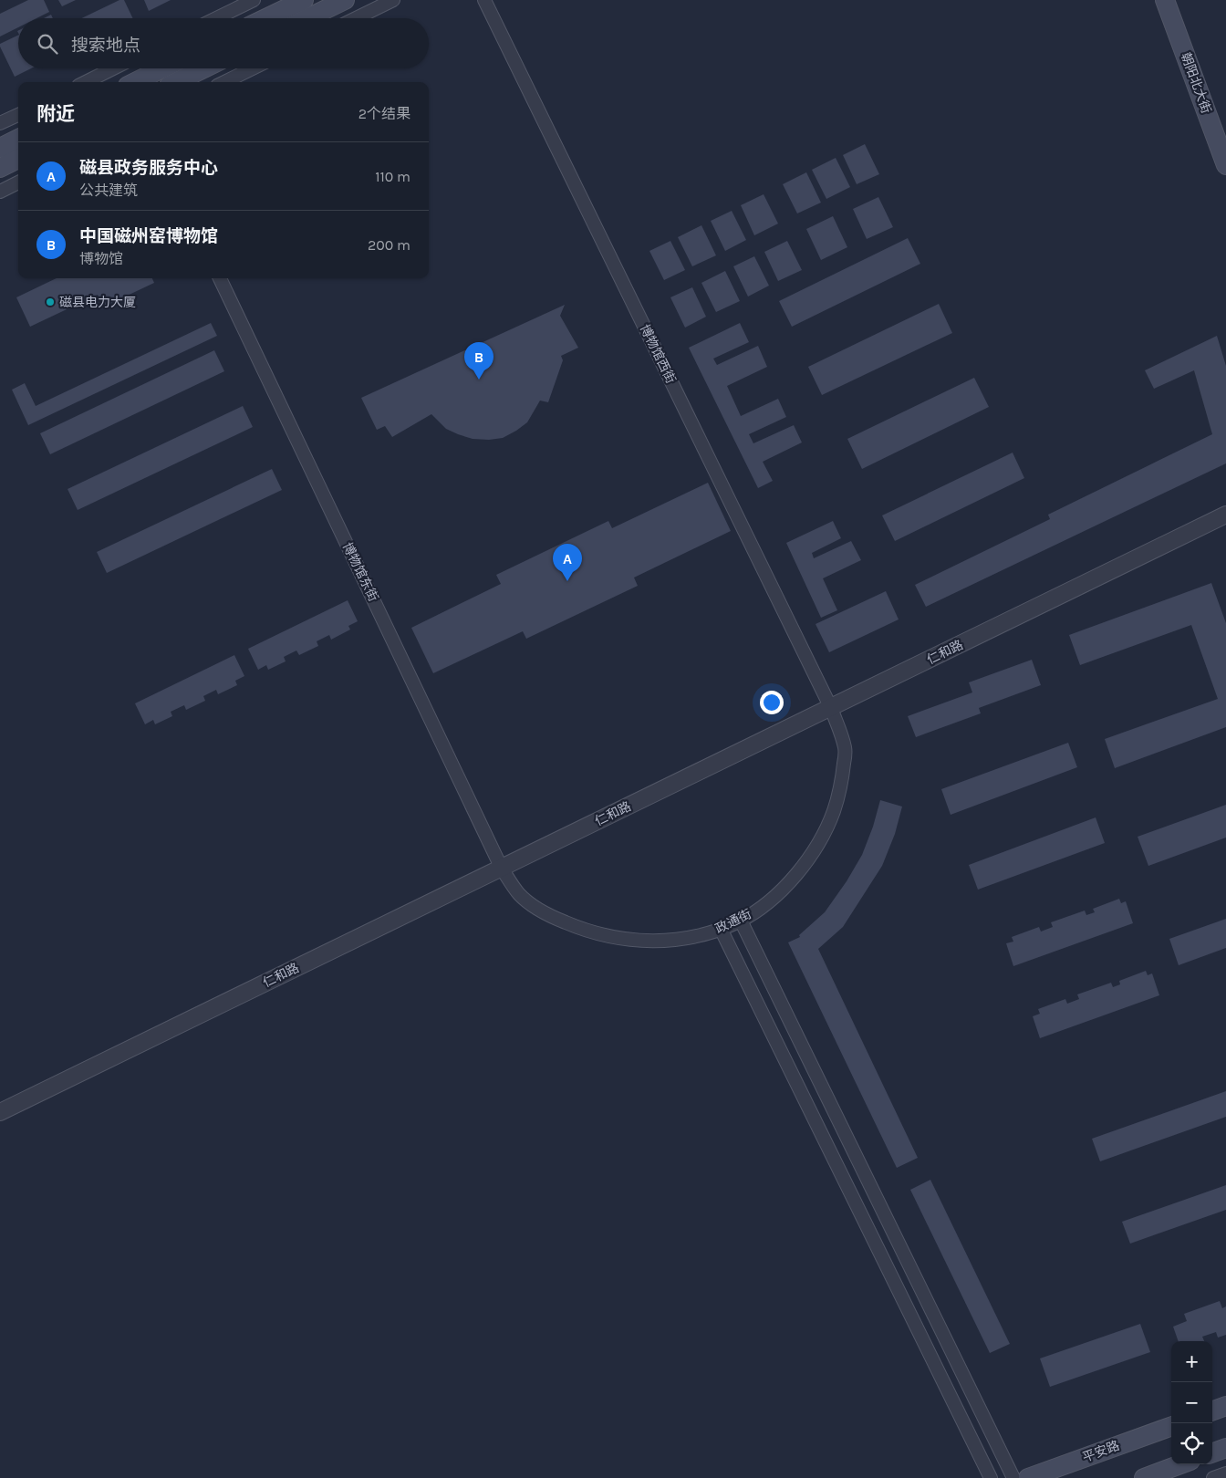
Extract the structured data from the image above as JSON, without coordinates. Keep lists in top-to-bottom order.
{
  "streets": {
    "main road": ["朝阳北大街", "平安路"],
    "street": [
      "博物馆西街",
      "博物馆东街",
      "仁和路",
      "政通街"
    ]
  },
  "crossings": [
    ["博物馆西街", "仁和路"],
    ["博物馆西街", "政通街"],
    ["博物馆东街", "仁和路"],
    ["博物馆东街", "政通街"],
    ["仁和路", "政通街"]
  ],
  "places": ["磁县电力大厦"],
  "page": {
    "search": "搜索地点",
    "heading": ["附近", "2个结果"],
    "list": [
      {
        "mark": "A",
        "name": "磁县政务服务中心",
        "note": "公共建筑",
        "value": "110 m"
      },
      {
        "mark": "B",
        "name": "中国磁州窑博物馆",
        "note": "博物馆",
        "value": "200 m"
      }
    ],
    "pins": ["B", "A"],
    "map_buttons": ["+", "−"]
  }
}
